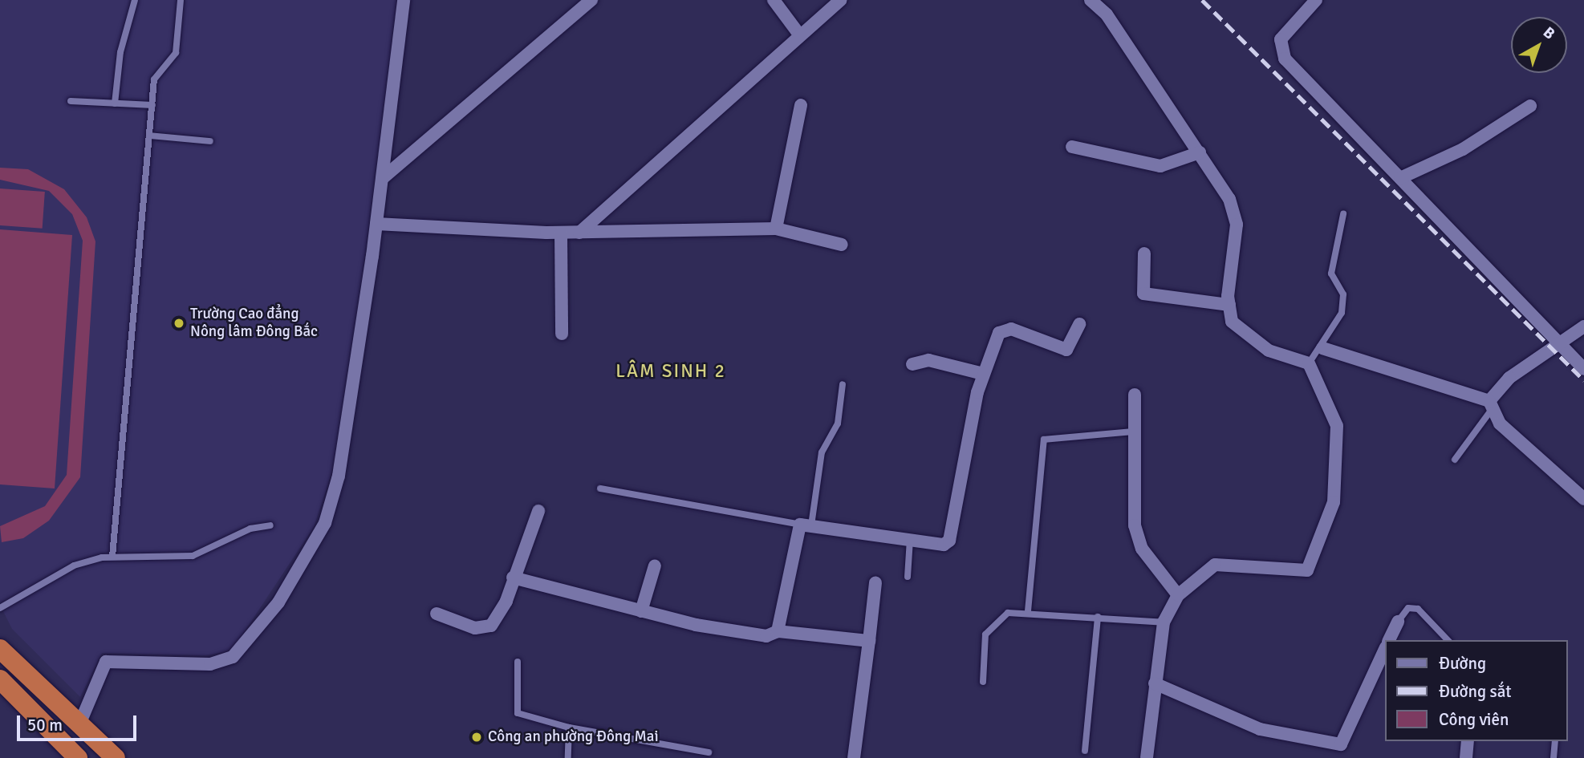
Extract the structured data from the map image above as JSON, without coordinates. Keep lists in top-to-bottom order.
{
  "districts": ["LÂM SINH 2"],
  "places": ["Trường Cao đẳng Nông lâm Đông Bắc", "Công an phường Đông Mai"],
  "legend": ["Đường", "Đường sắt", "Công viên"],
  "scale_bar": "50 m",
  "north": "top right"
}
